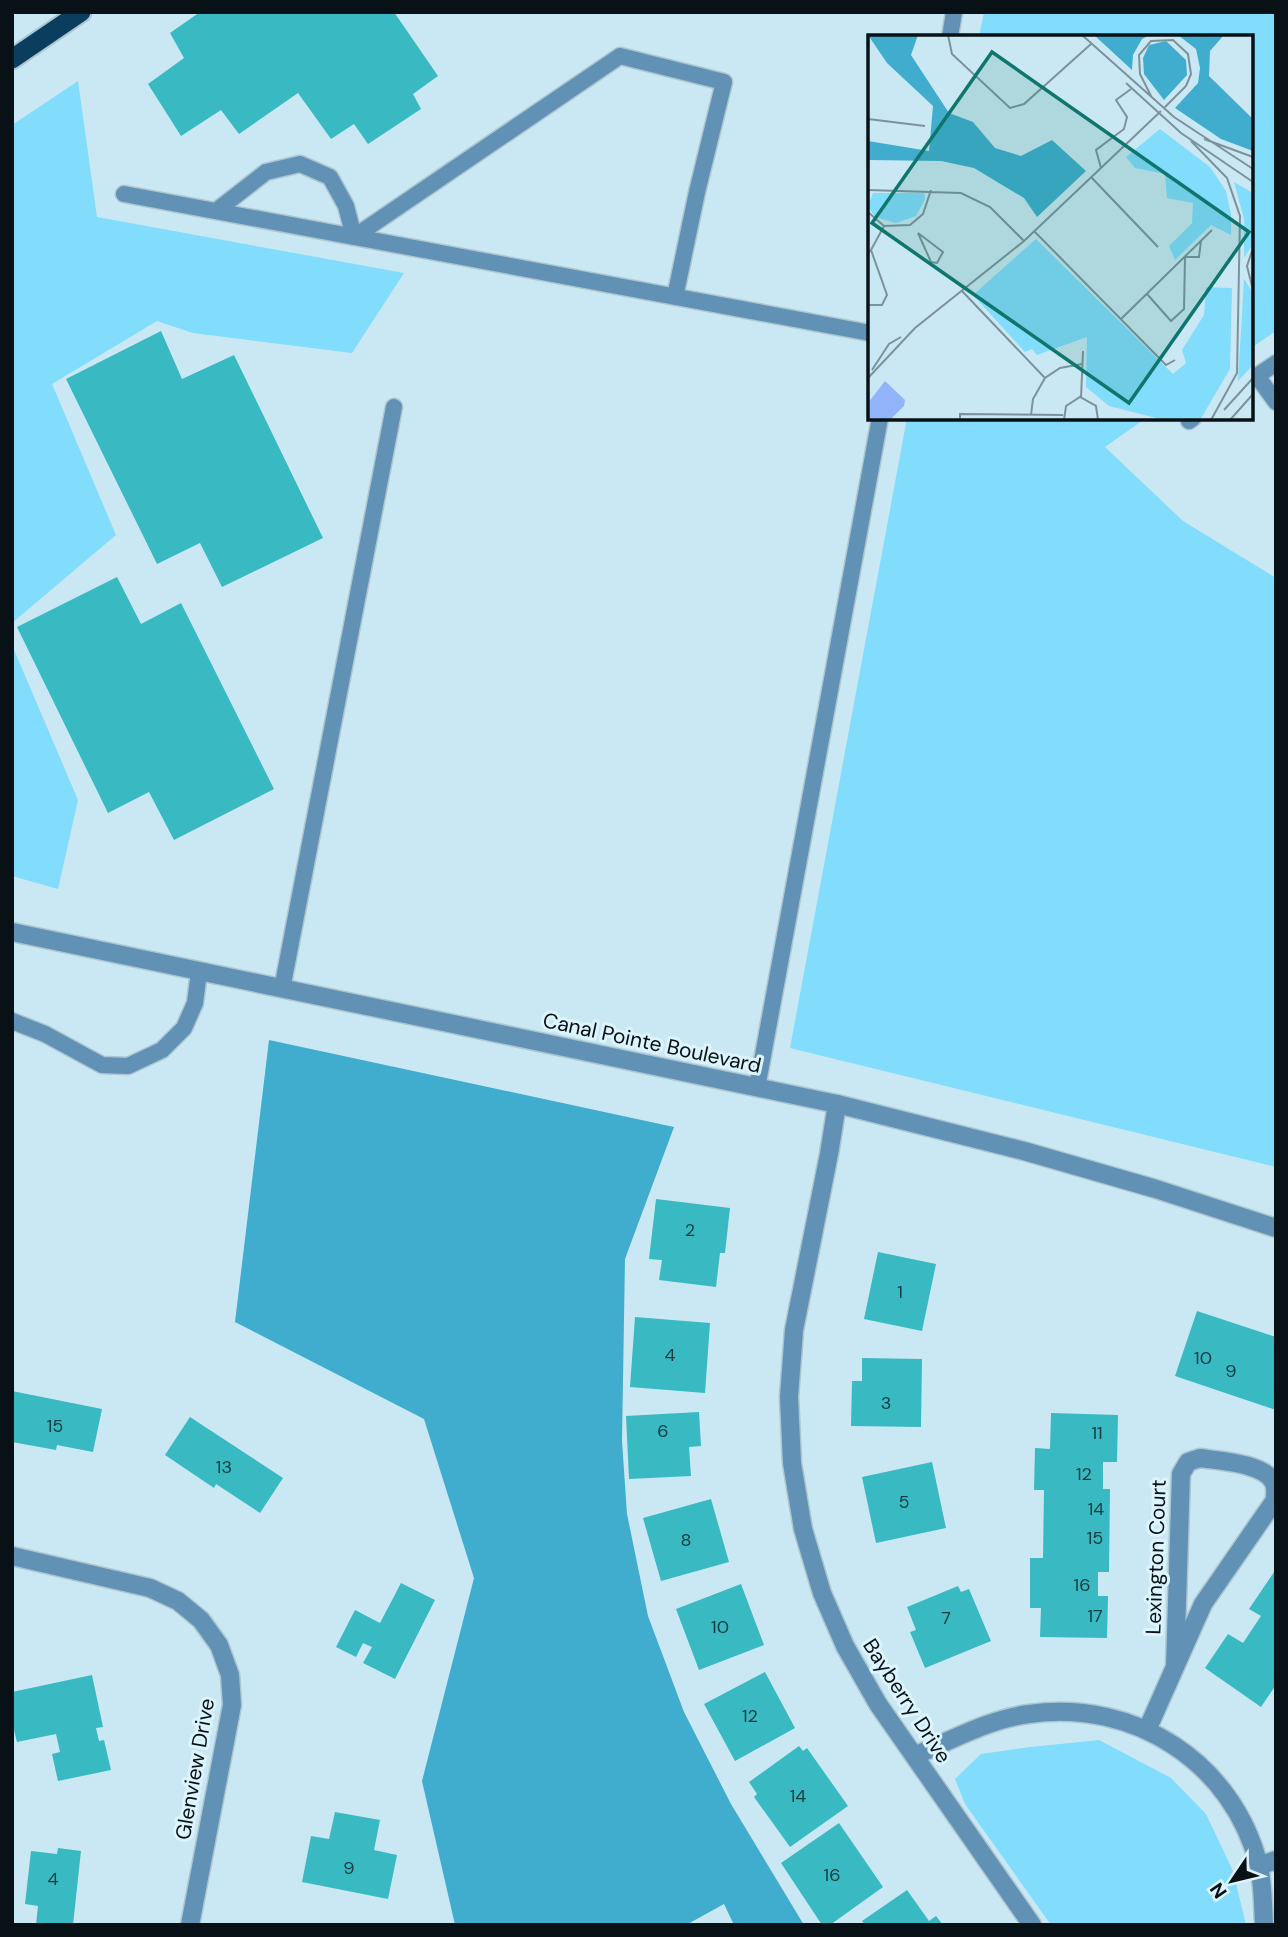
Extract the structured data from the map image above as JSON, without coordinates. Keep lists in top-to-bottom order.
{
  "streets": {
    "street": [
      "Canal Pointe Boulevard",
      "Lexington Court",
      "Bayberry Drive",
      "Glenview Drive"
    ]
  },
  "crossings": [
    ["Canal Pointe Boulevard", "Bayberry Drive"]
  ],
  "house_numbers": [
    "2",
    "1",
    "4",
    "10",
    "9",
    "3",
    "15",
    "6",
    "11",
    "13",
    "12",
    "5",
    "14",
    "15",
    "8",
    "16",
    "17",
    "7",
    "10",
    "12",
    "14",
    "9",
    "16",
    "4"
  ],
  "north": "bottom left"
}
